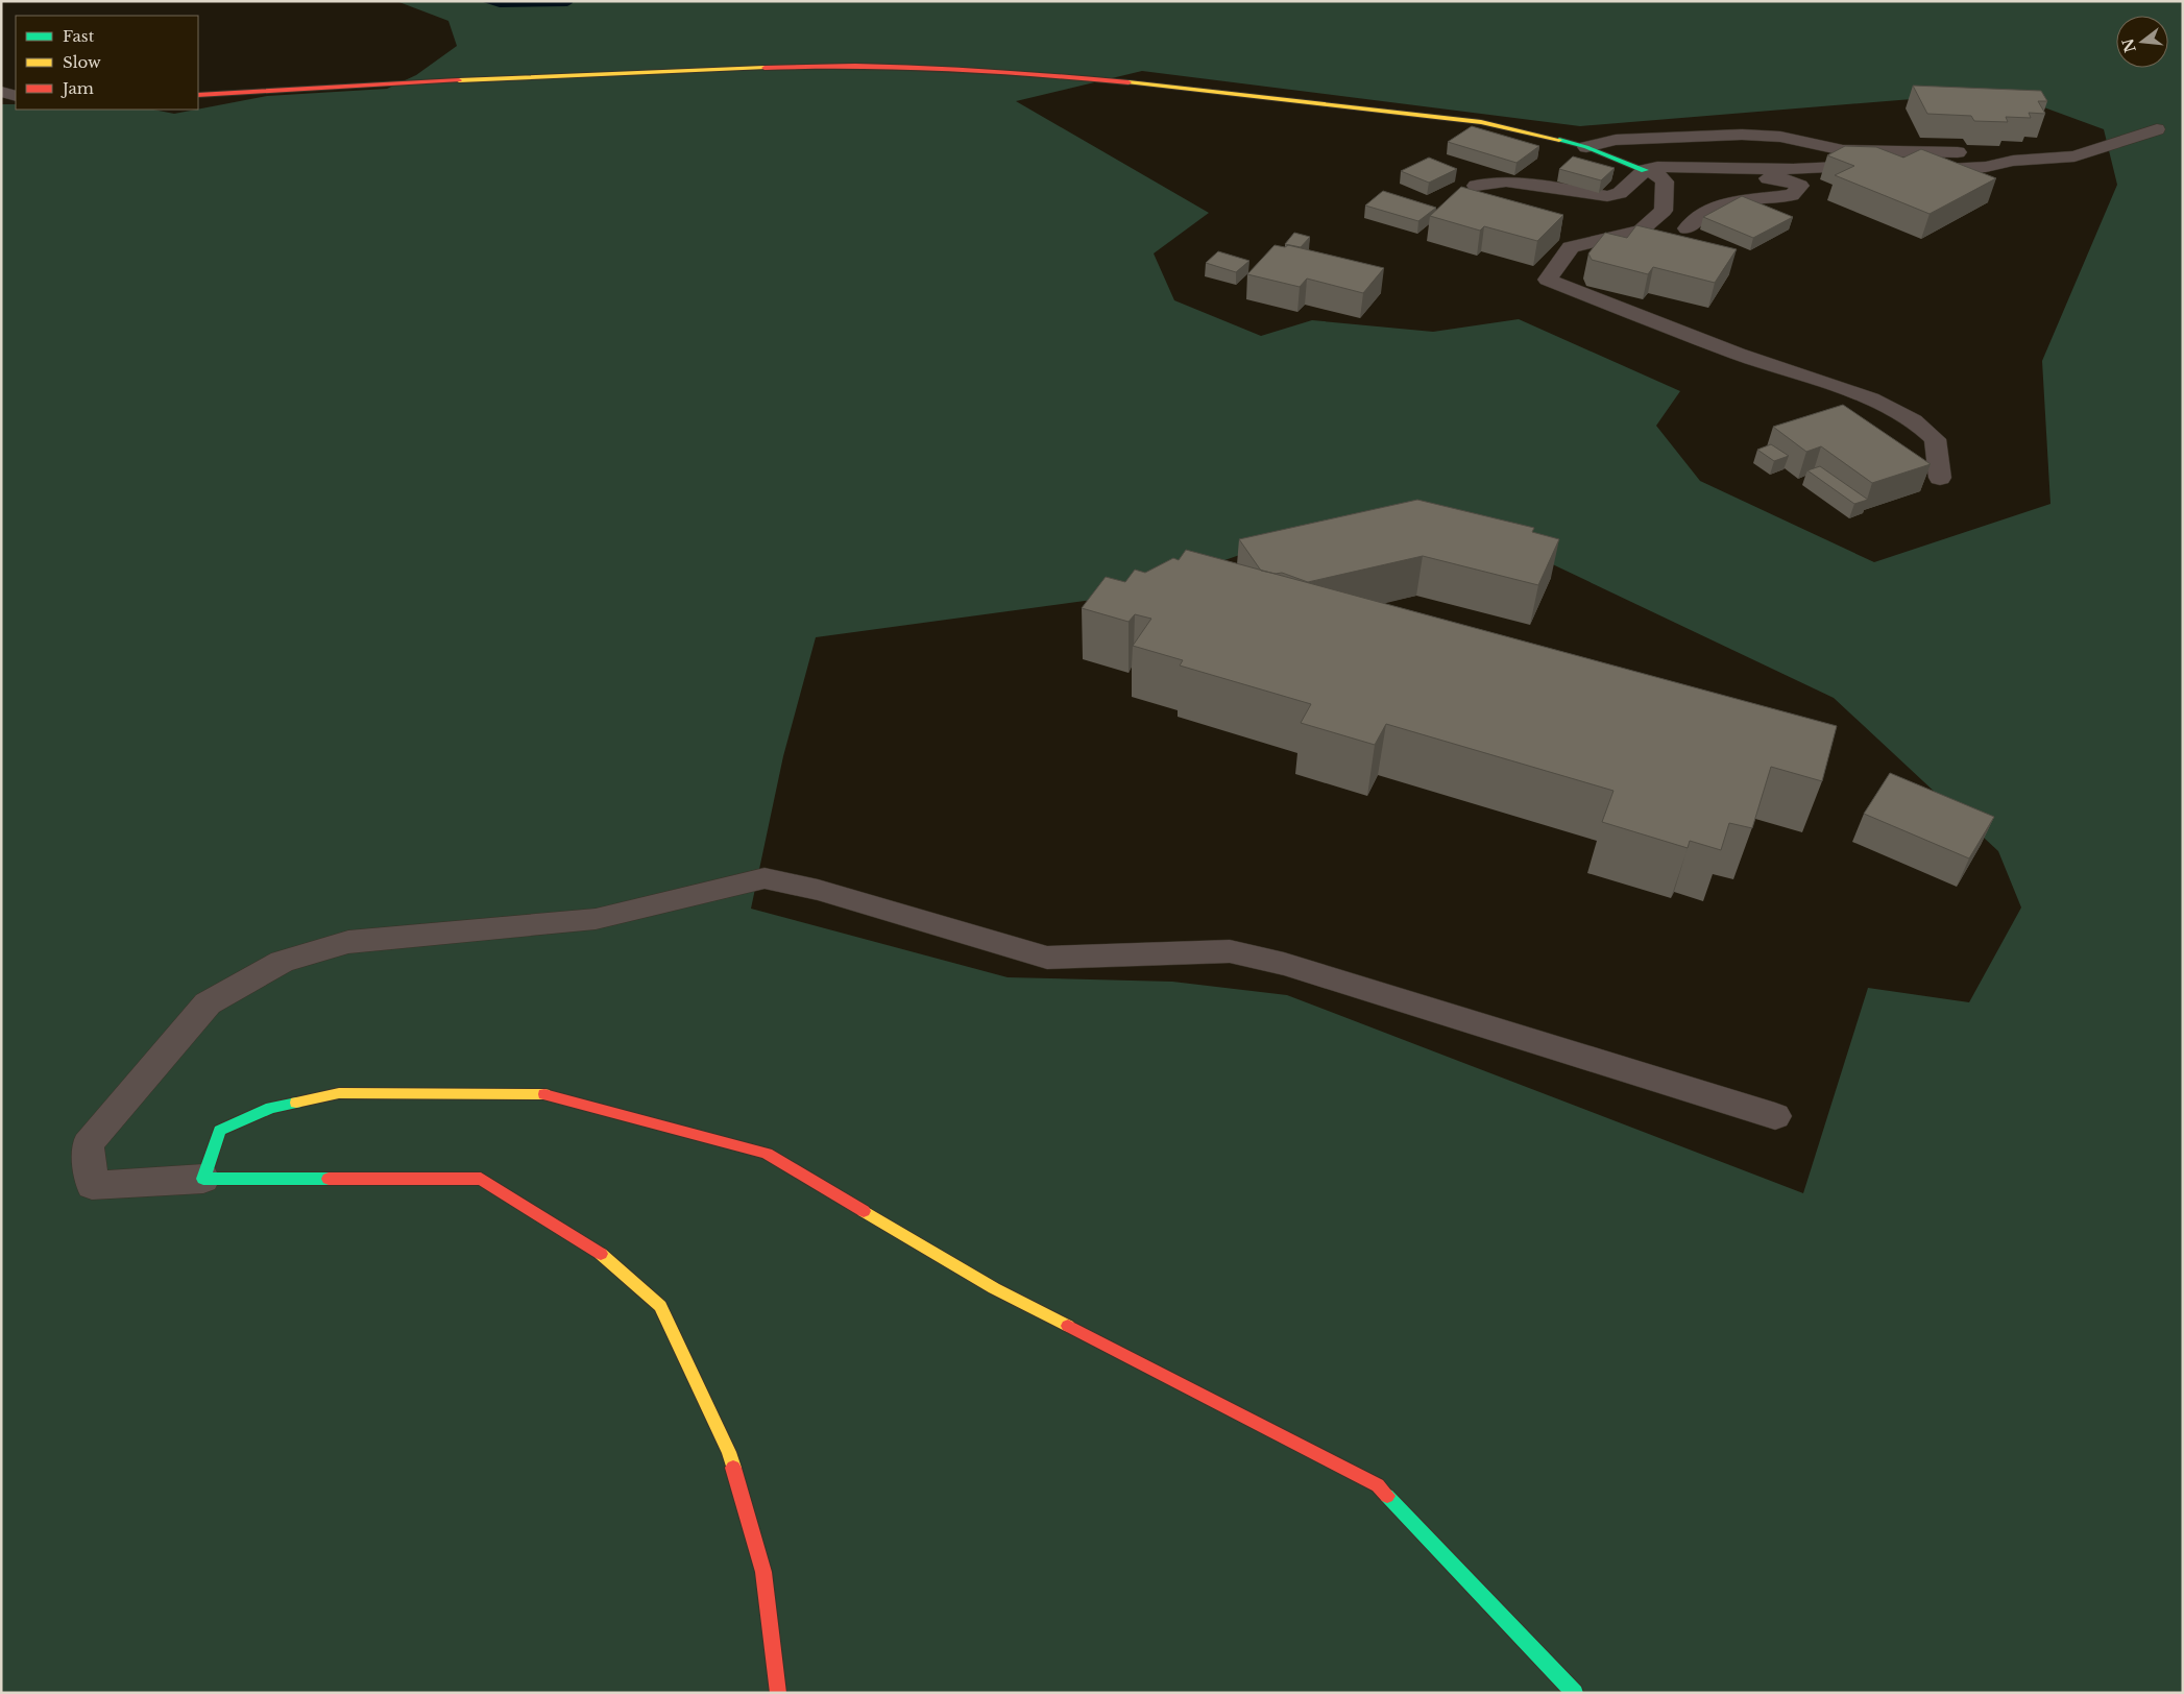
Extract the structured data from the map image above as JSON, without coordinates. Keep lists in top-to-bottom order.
{
  "legend": ["Fast", "Slow", "Jam"],
  "north": "left"
}
